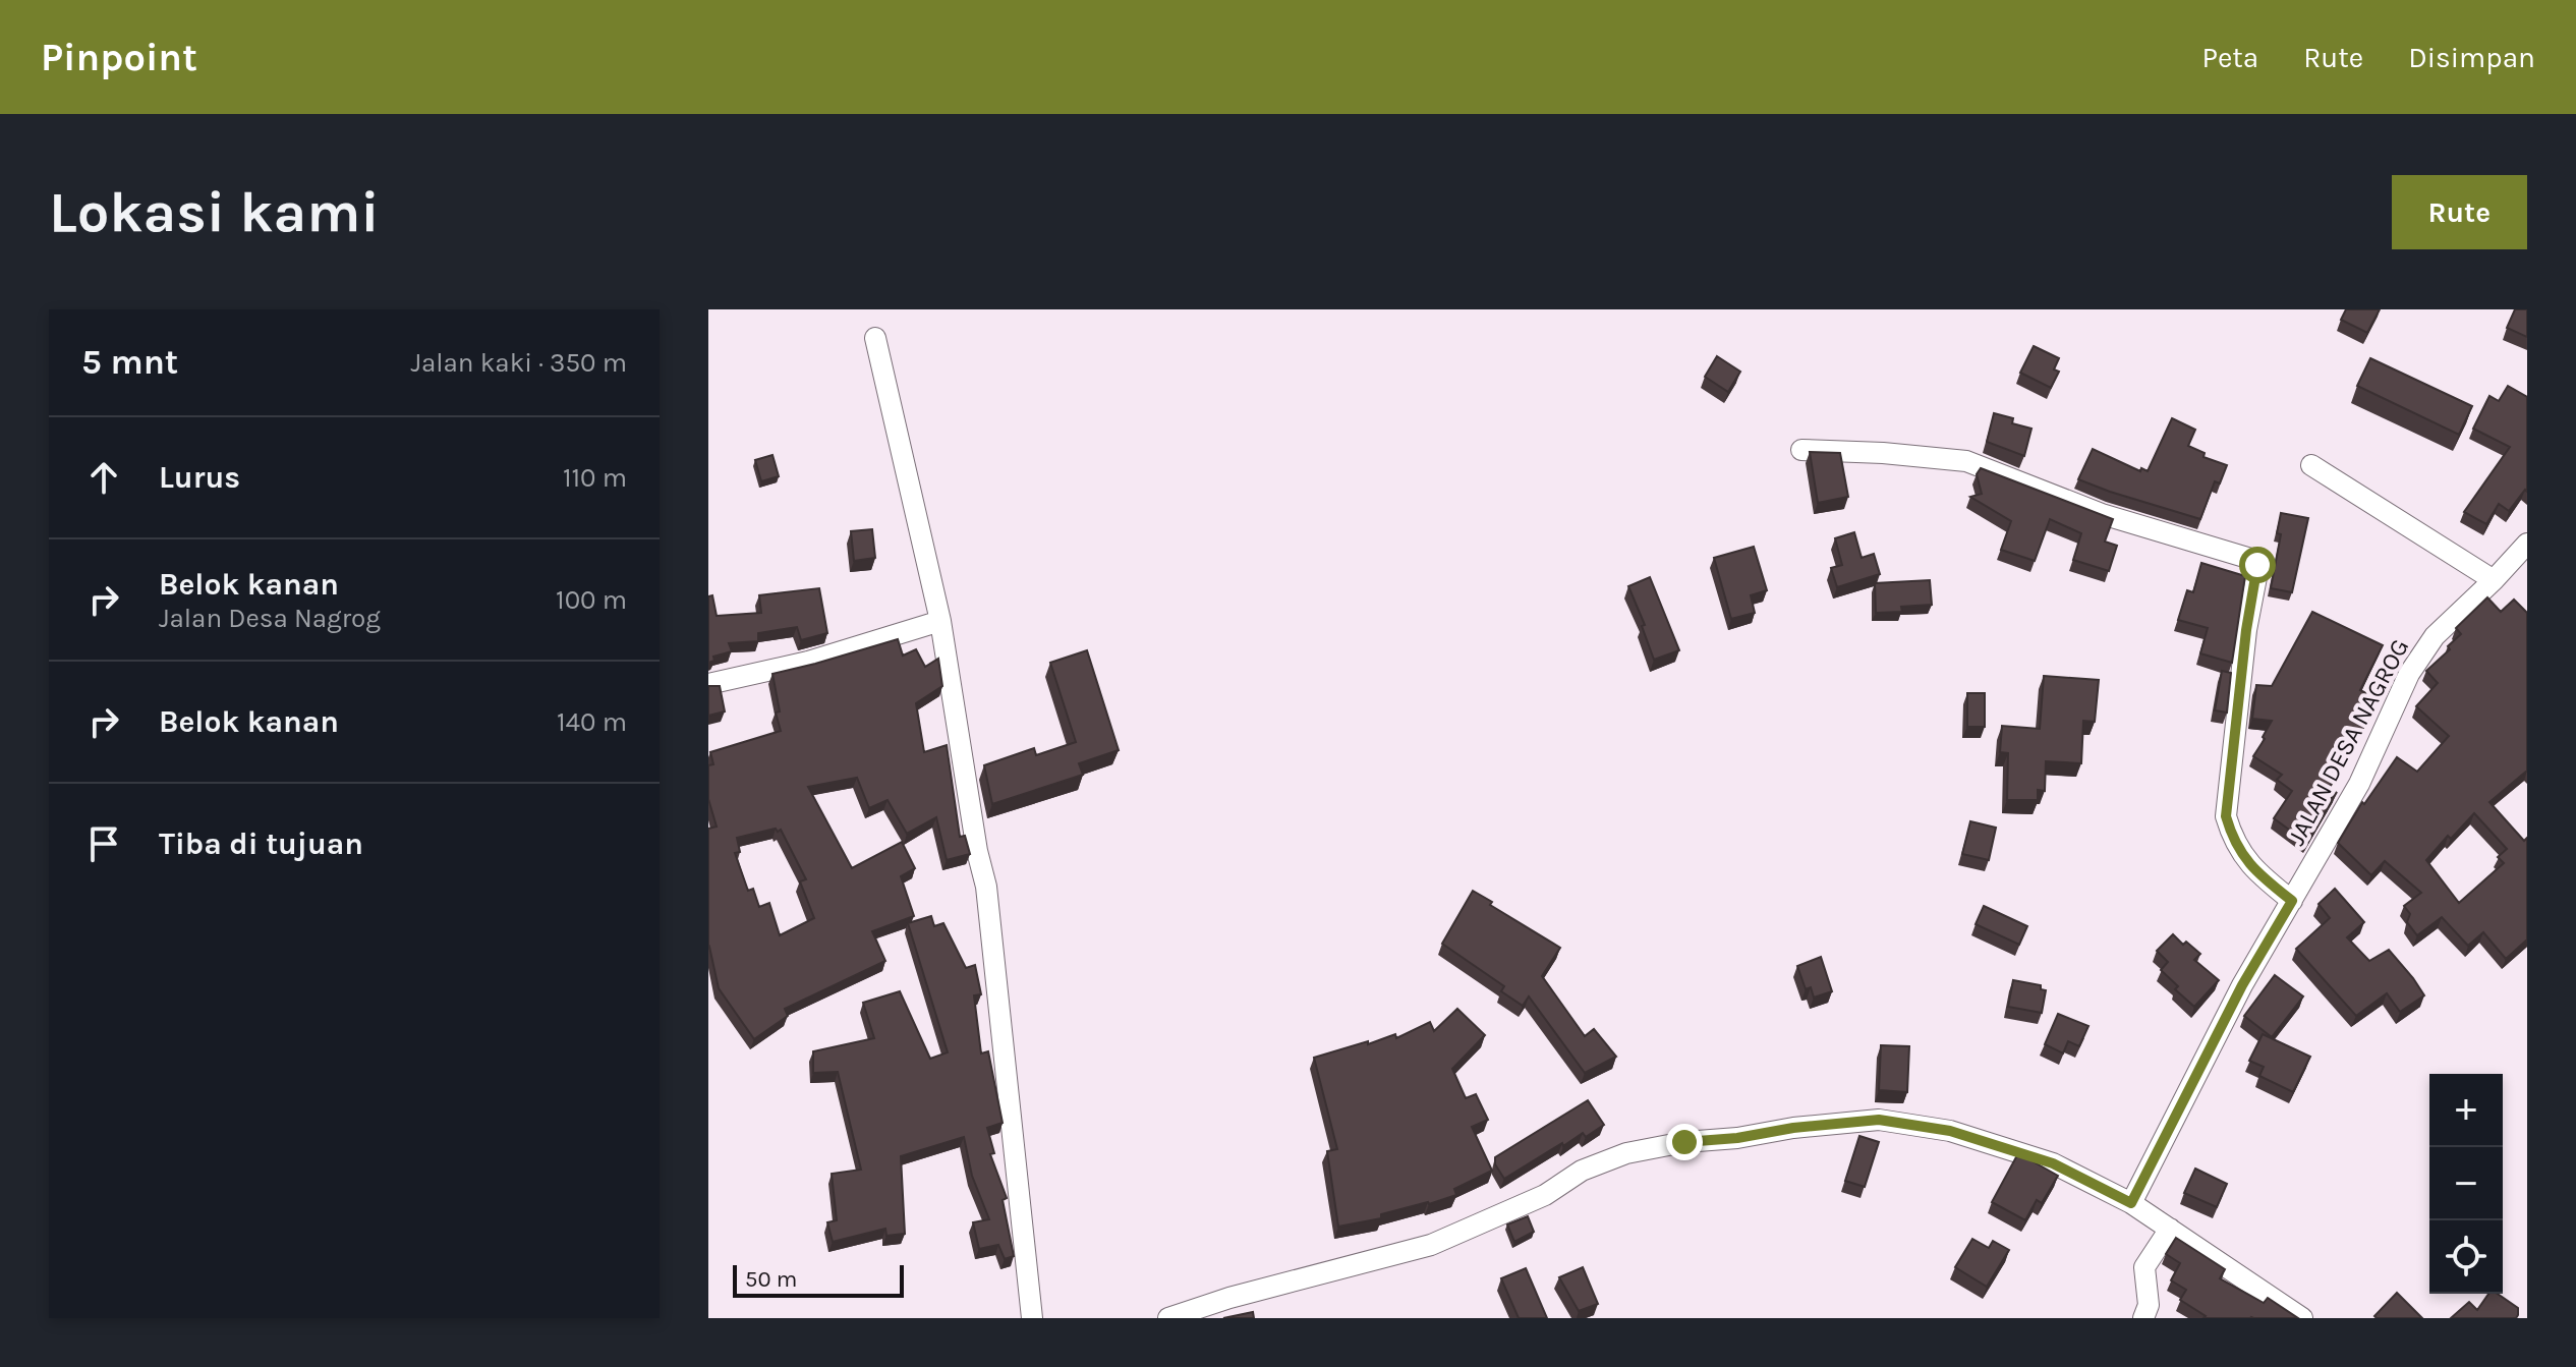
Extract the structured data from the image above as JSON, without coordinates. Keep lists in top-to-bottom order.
{
  "streets": {
    "street": ["JALAN DESA NAGROG"]
  },
  "scale_bar": "50 m",
  "page": {
    "header": "Pinpoint",
    "nav": ["Peta", "Rute", "Disimpan"],
    "buttons": "Rute",
    "title": "Lokasi kami",
    "heading": ["5 mnt", "Jalan kaki · 350 m"],
    "list": [
      ["Lurus", "110 m"],
      ["Belok kanan", "Jalan Desa Nagrog", "100 m"],
      ["Belok kanan", "140 m"],
      "Tiba di tujuan"
    ],
    "map_buttons": ["+", "−"],
    "scale": "50 m"
  }
}
